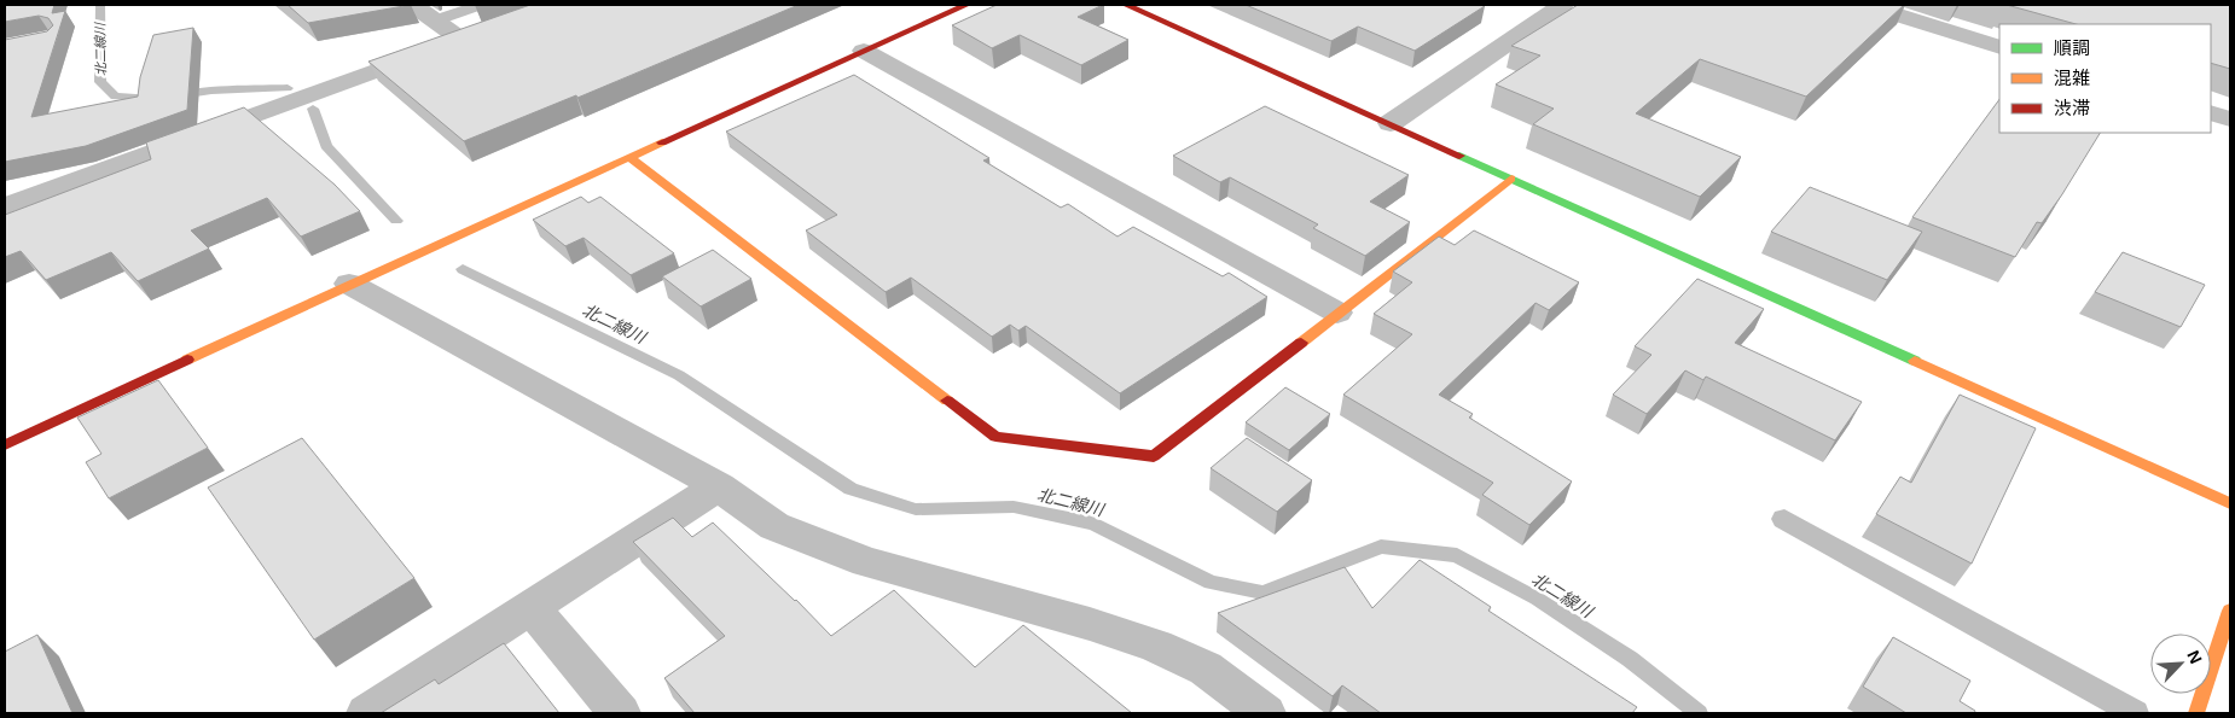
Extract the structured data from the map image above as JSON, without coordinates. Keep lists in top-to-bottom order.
{
  "water": ["北二線川"],
  "legend": ["順調", "混雑", "渋滞"],
  "north": "top right"
}
